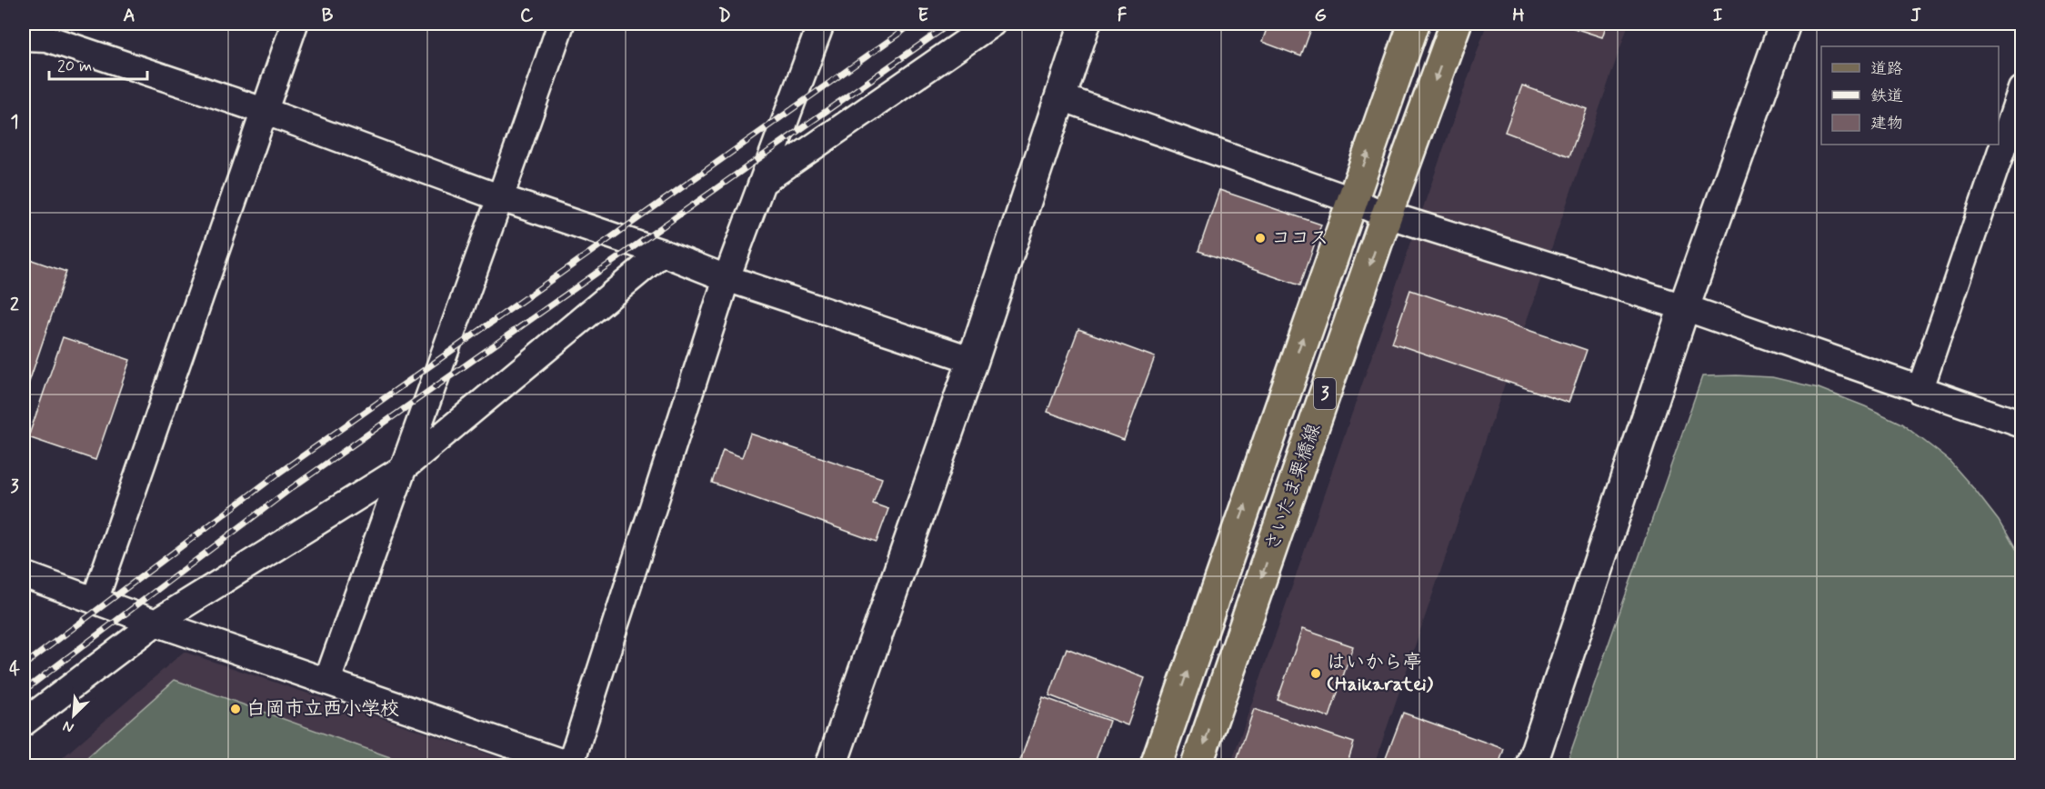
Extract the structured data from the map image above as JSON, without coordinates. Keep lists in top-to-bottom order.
{
  "streets": {
    "main road": ["3", "さいたま栗橋線"]
  },
  "places": ["ココス", "はいから亭 (Haikaratei)", "白岡市立西小学校"],
  "legend": ["道路", "鉄道", "建物"],
  "scale_bar": "20 m",
  "north": "bottom left",
  "grid": {
    "columns": [
      "A",
      "B",
      "C",
      "D",
      "E",
      "F",
      "G",
      "H",
      "I",
      "J"
    ],
    "rows": [
      "1",
      "2",
      "3",
      "4"
    ]
  }
}
